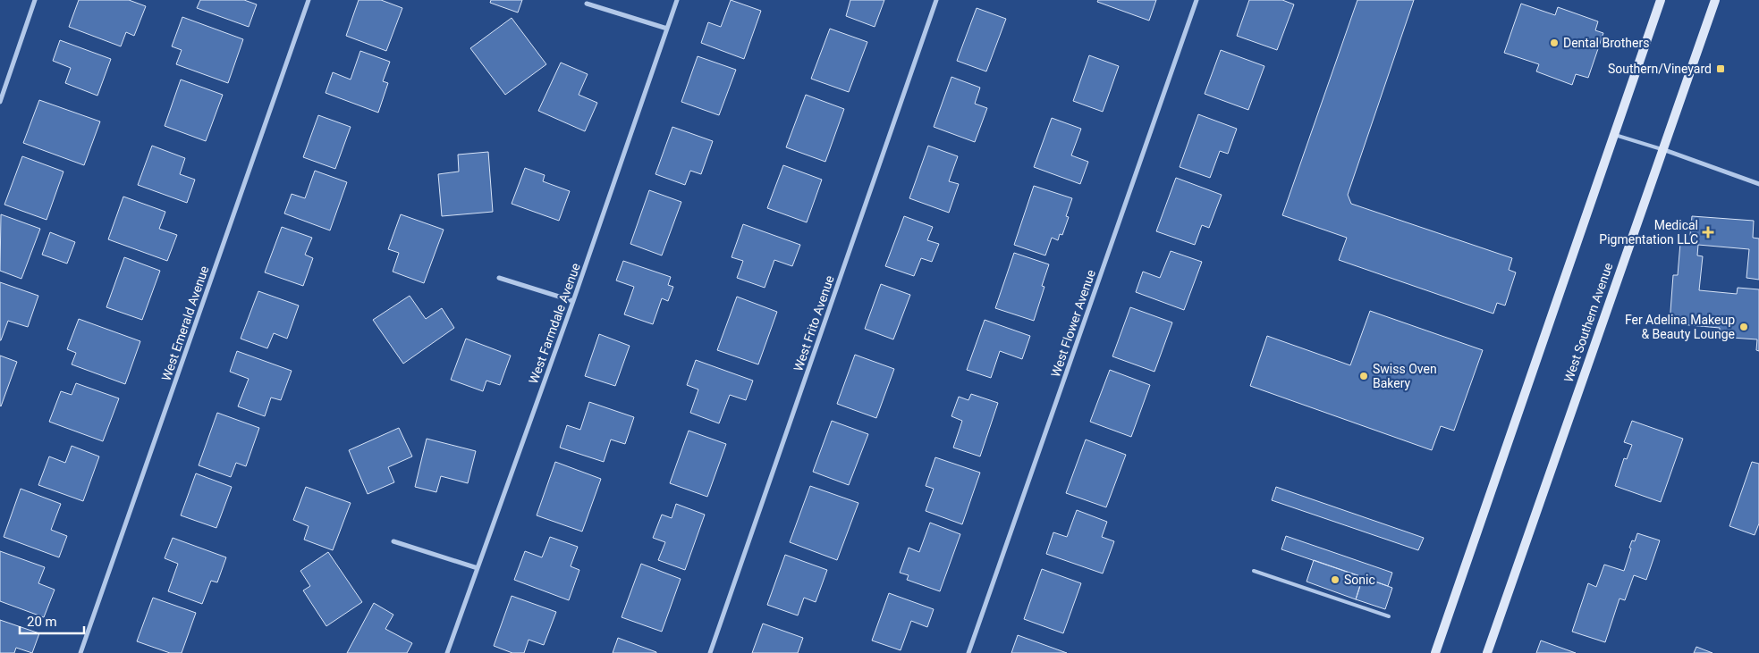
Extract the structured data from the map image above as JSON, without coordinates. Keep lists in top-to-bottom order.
{
  "streets": {
    "main road": ["West Southern Avenue"],
    "street": [
      "West Emerald Avenue",
      "West Farmdale Avenue",
      "West Frito Avenue",
      "West Flower Avenue"
    ]
  },
  "places": {
    "other": [
      "Dental Brothers",
      "Fer Adelina Makeup & Beauty Lounge",
      "Swiss Oven Bakery",
      "Sonic"
    ],
    "transit": ["Southern/Vineyard"],
    "health": ["Medical Pigmentation LLC"]
  },
  "scale_bar": "20 m"
}
